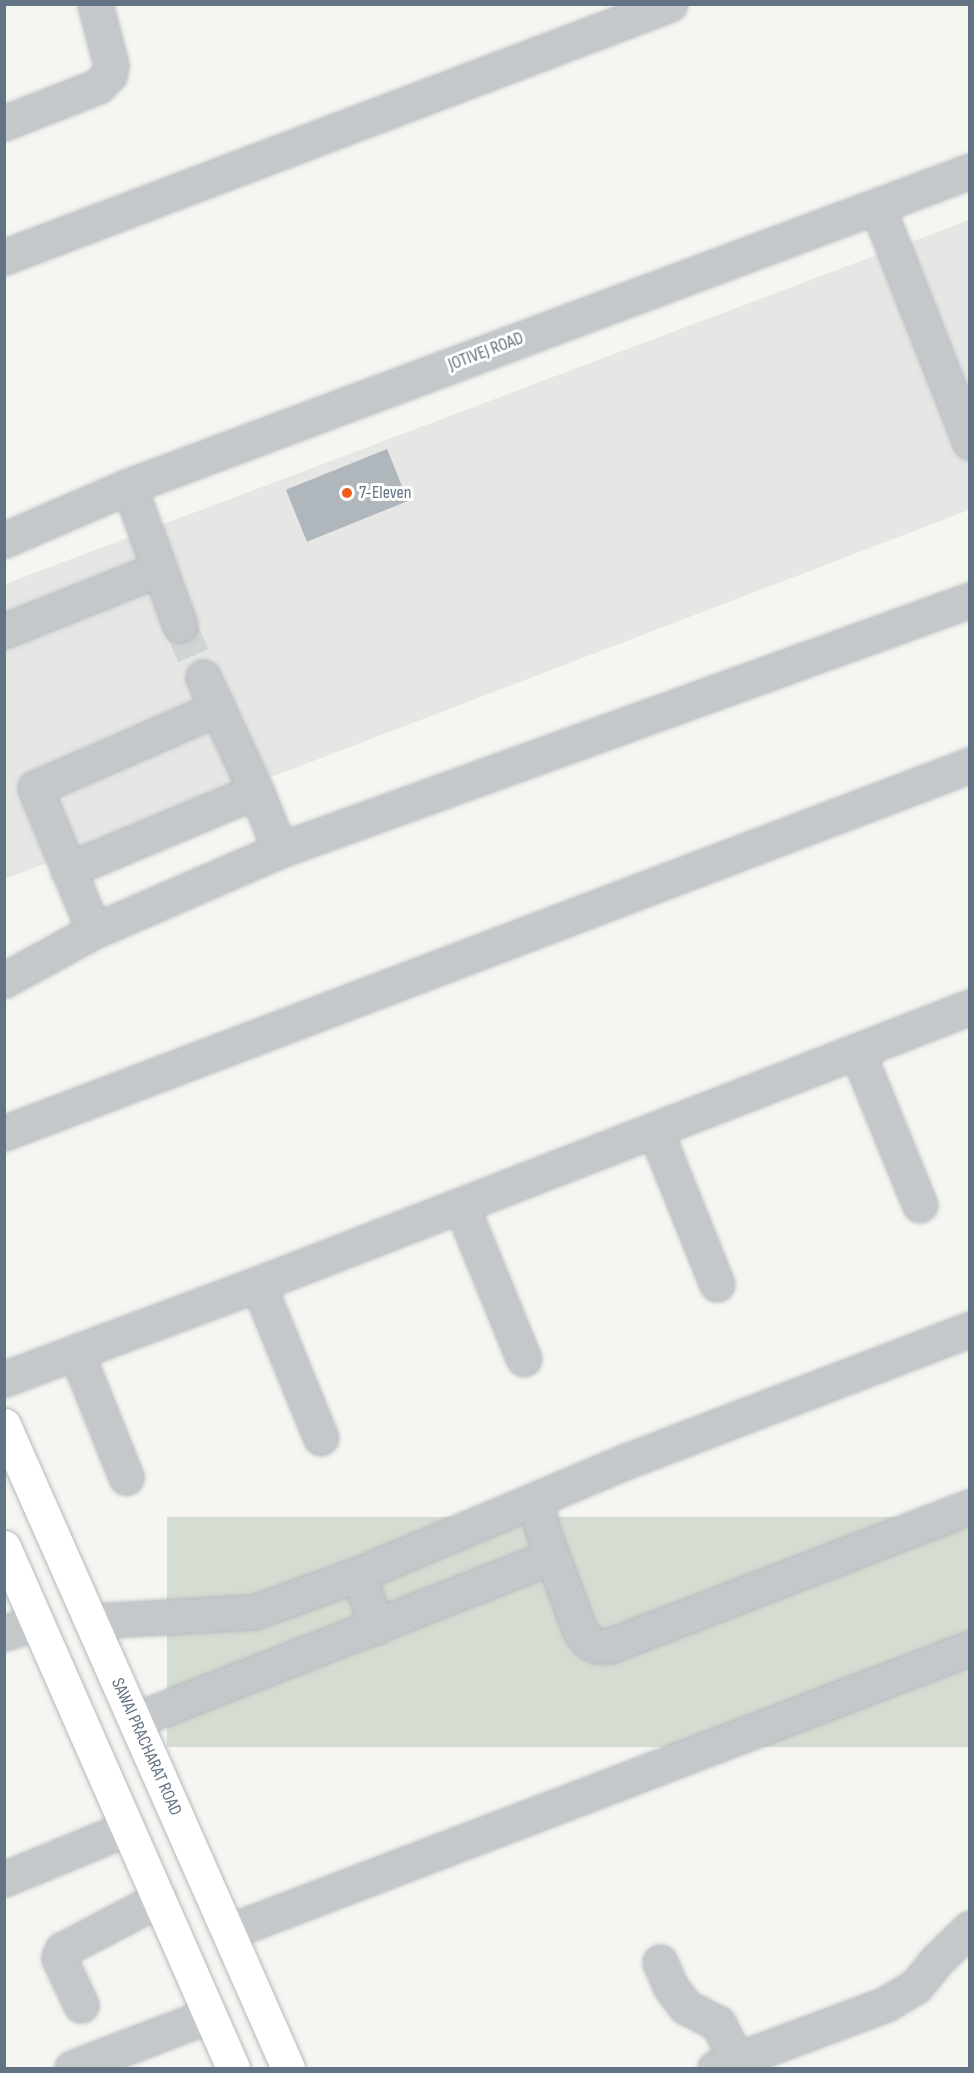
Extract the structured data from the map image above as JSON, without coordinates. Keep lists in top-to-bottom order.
{
  "streets": {
    "main road": ["SAWAI PRACHARAT ROAD"],
    "street": ["JOTIVEJ ROAD"]
  },
  "places": ["7-Eleven"]
}
